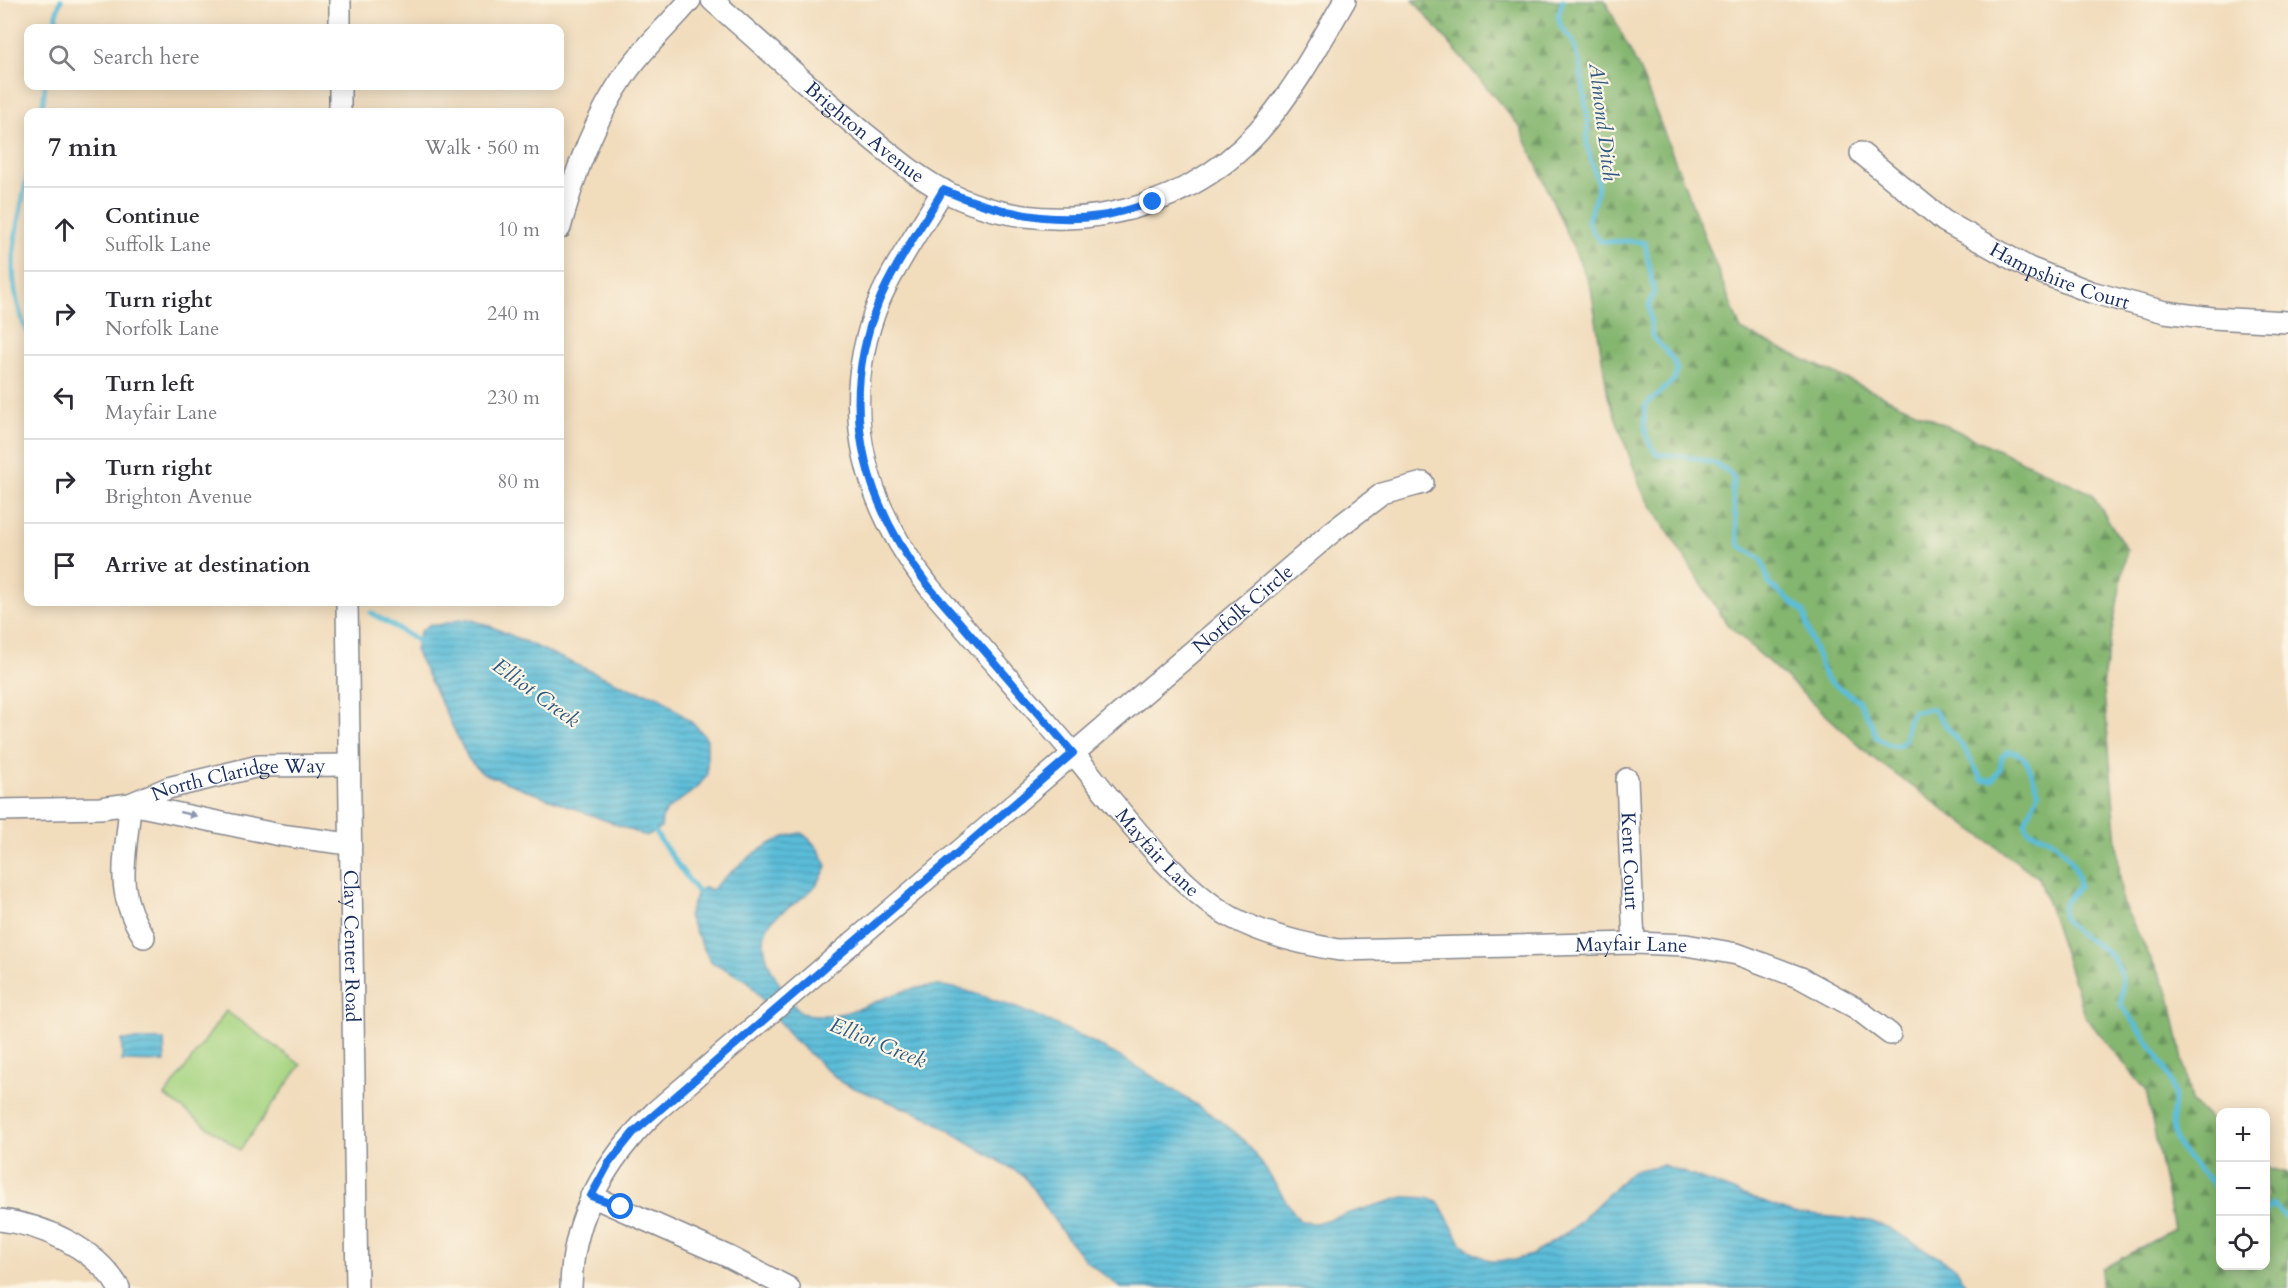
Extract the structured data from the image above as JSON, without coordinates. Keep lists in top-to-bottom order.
{
  "streets": {
    "street": [
      "Brighton Avenue",
      "Hampshire Court",
      "Norfolk Circle",
      "North Claridge Way",
      "Mayfair Lane",
      "Kent Court",
      "Clay Center Road"
    ]
  },
  "crossings": [
    ["Brighton Avenue", "Mayfair Lane"],
    ["Norfolk Circle", "Mayfair Lane"],
    ["North Claridge Way", "Clay Center Road"],
    ["Mayfair Lane", "Kent Court"]
  ],
  "water": ["Almond Ditch", "Elliot Creek"],
  "page": {
    "search": "Search here",
    "heading": ["7 min", "Walk · 560 m"],
    "list": [
      ["Continue", "Suffolk Lane", "10 m"],
      ["Turn right", "Norfolk Lane", "240 m"],
      ["Turn left", "Mayfair Lane", "230 m"],
      ["Turn right", "Brighton Avenue", "80 m"],
      "Arrive at destination"
    ],
    "map_buttons": ["+", "−"]
  }
}
